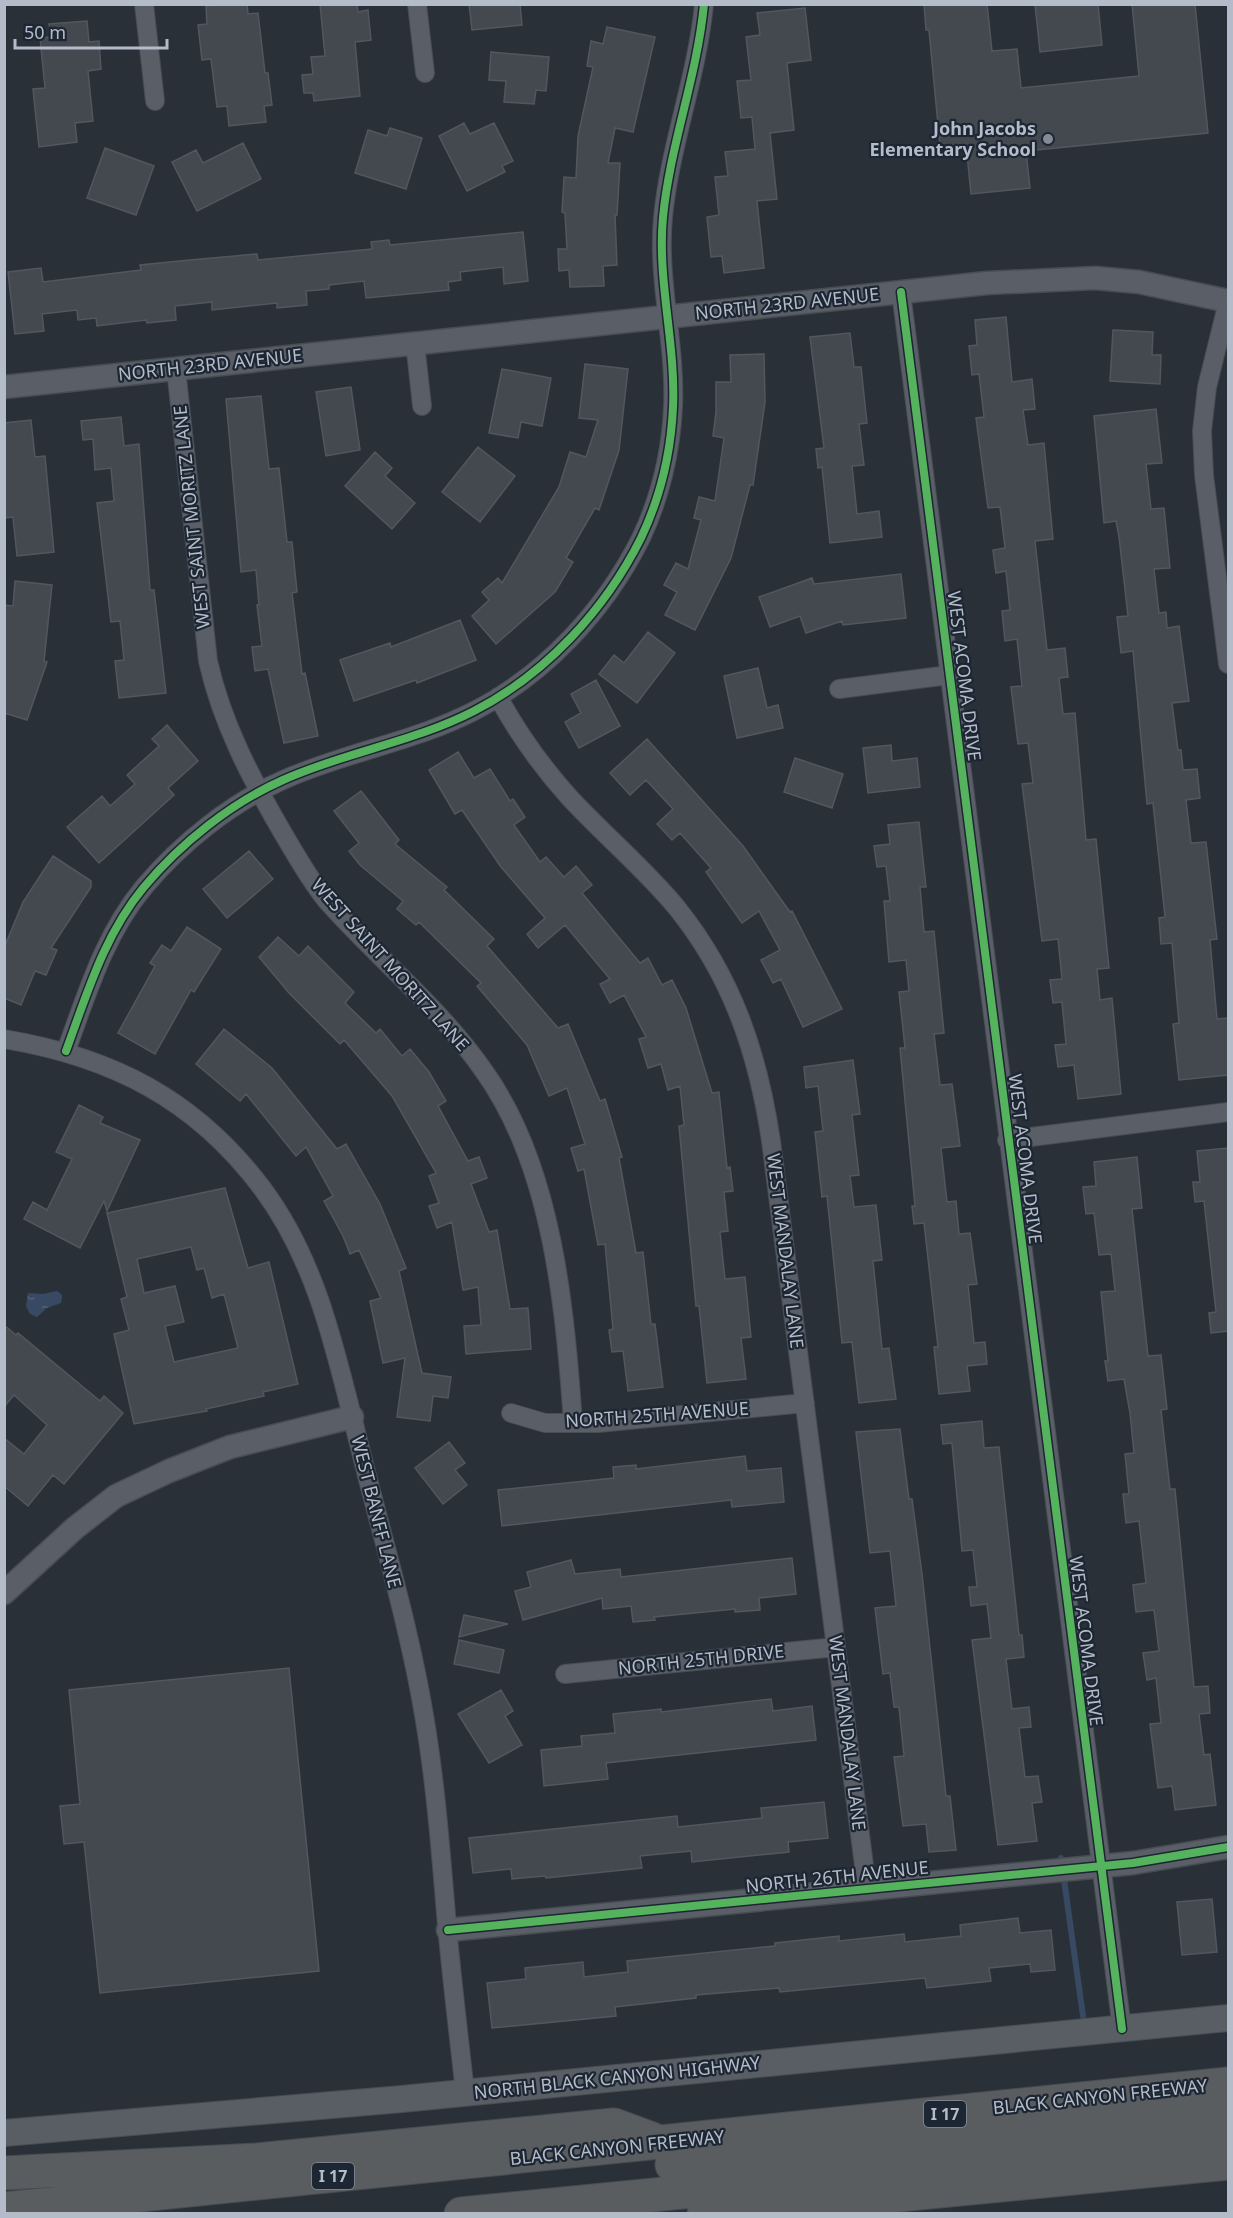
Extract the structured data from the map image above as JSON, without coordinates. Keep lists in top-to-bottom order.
{
  "streets": {
    "highway": ["BLACK CANYON FREEWAY", "I 17"],
    "main road": ["NORTH BLACK CANYON HIGHWAY"],
    "street": [
      "NORTH 23RD AVENUE",
      "WEST SAINT MORITZ LANE",
      "WEST ACOMA DRIVE",
      "WEST MANDALAY LANE",
      "NORTH 25TH AVENUE",
      "WEST BANFF LANE",
      "NORTH 25TH DRIVE",
      "NORTH 26TH AVENUE"
    ]
  },
  "crossings": [
    ["NORTH 23RD AVENUE", "WEST SAINT MORITZ LANE"],
    ["NORTH 23RD AVENUE", "WEST ACOMA DRIVE"],
    ["WEST SAINT MORITZ LANE", "NORTH 25TH AVENUE"],
    ["WEST ACOMA DRIVE", "NORTH 26TH AVENUE"],
    ["WEST ACOMA DRIVE", "NORTH BLACK CANYON HIGHWAY"],
    ["WEST MANDALAY LANE", "NORTH 25TH AVENUE"],
    ["WEST MANDALAY LANE", "NORTH 25TH DRIVE"],
    ["WEST MANDALAY LANE", "NORTH 26TH AVENUE"],
    ["WEST BANFF LANE", "NORTH 26TH AVENUE"],
    ["WEST BANFF LANE", "NORTH BLACK CANYON HIGHWAY"]
  ],
  "places": ["John Jacobs Elementary School"],
  "scale_bar": "50 m"
}
